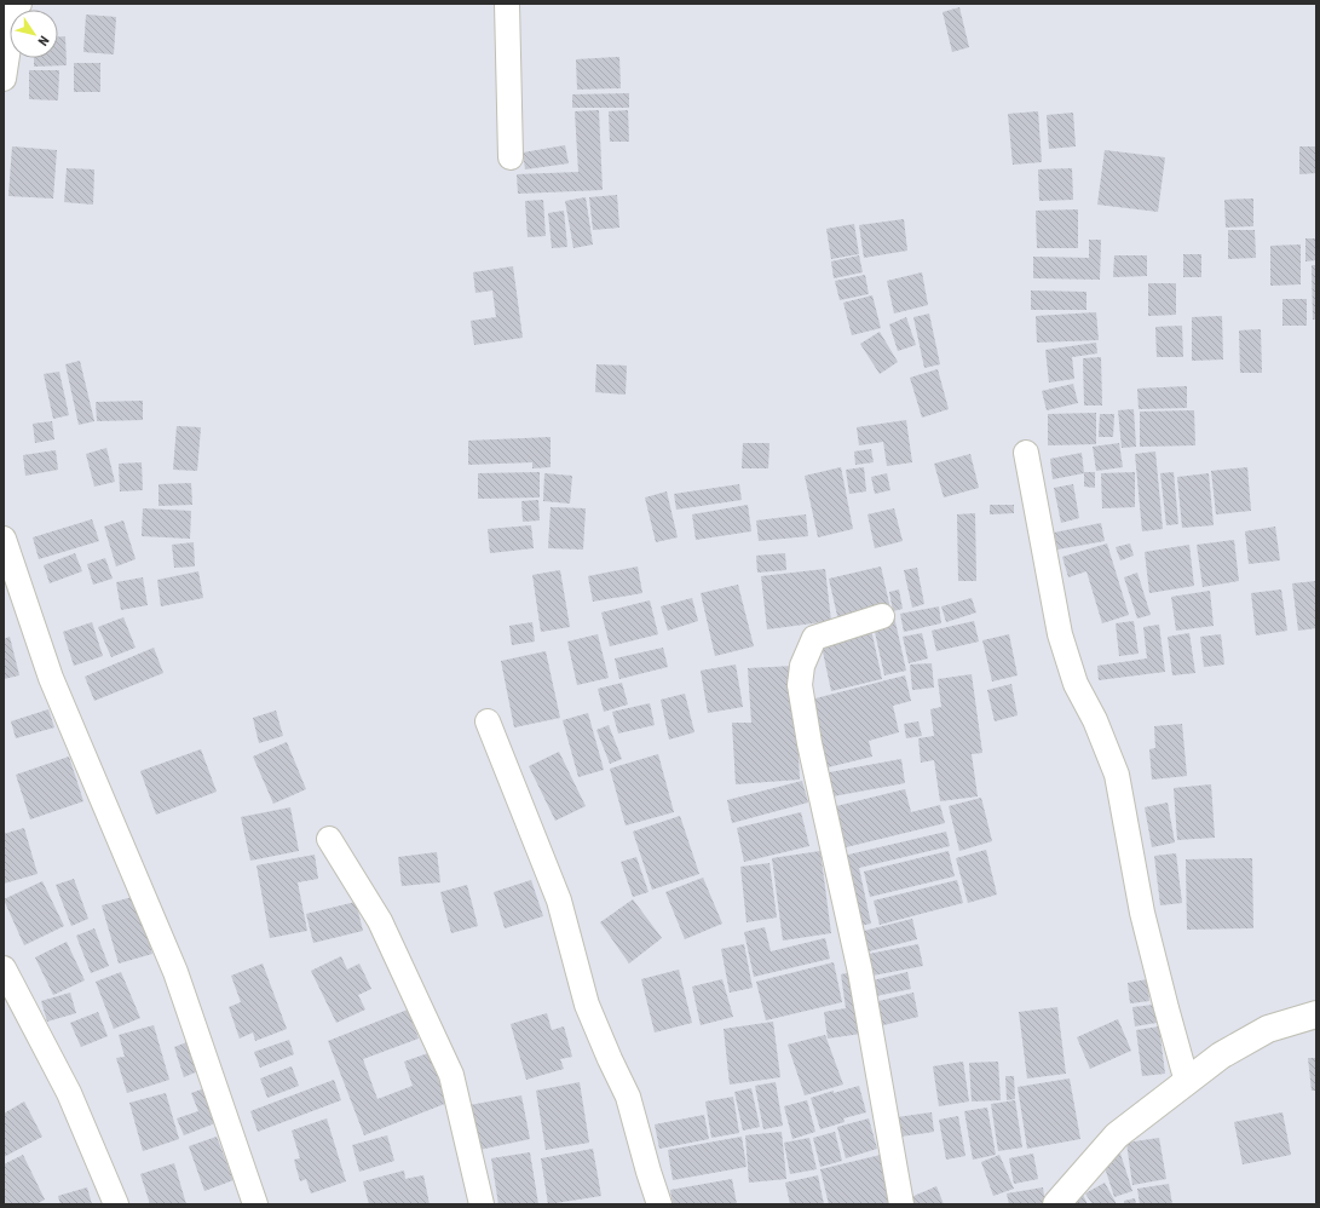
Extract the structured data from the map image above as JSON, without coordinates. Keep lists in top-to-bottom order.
{
  "north": "bottom right"
}
